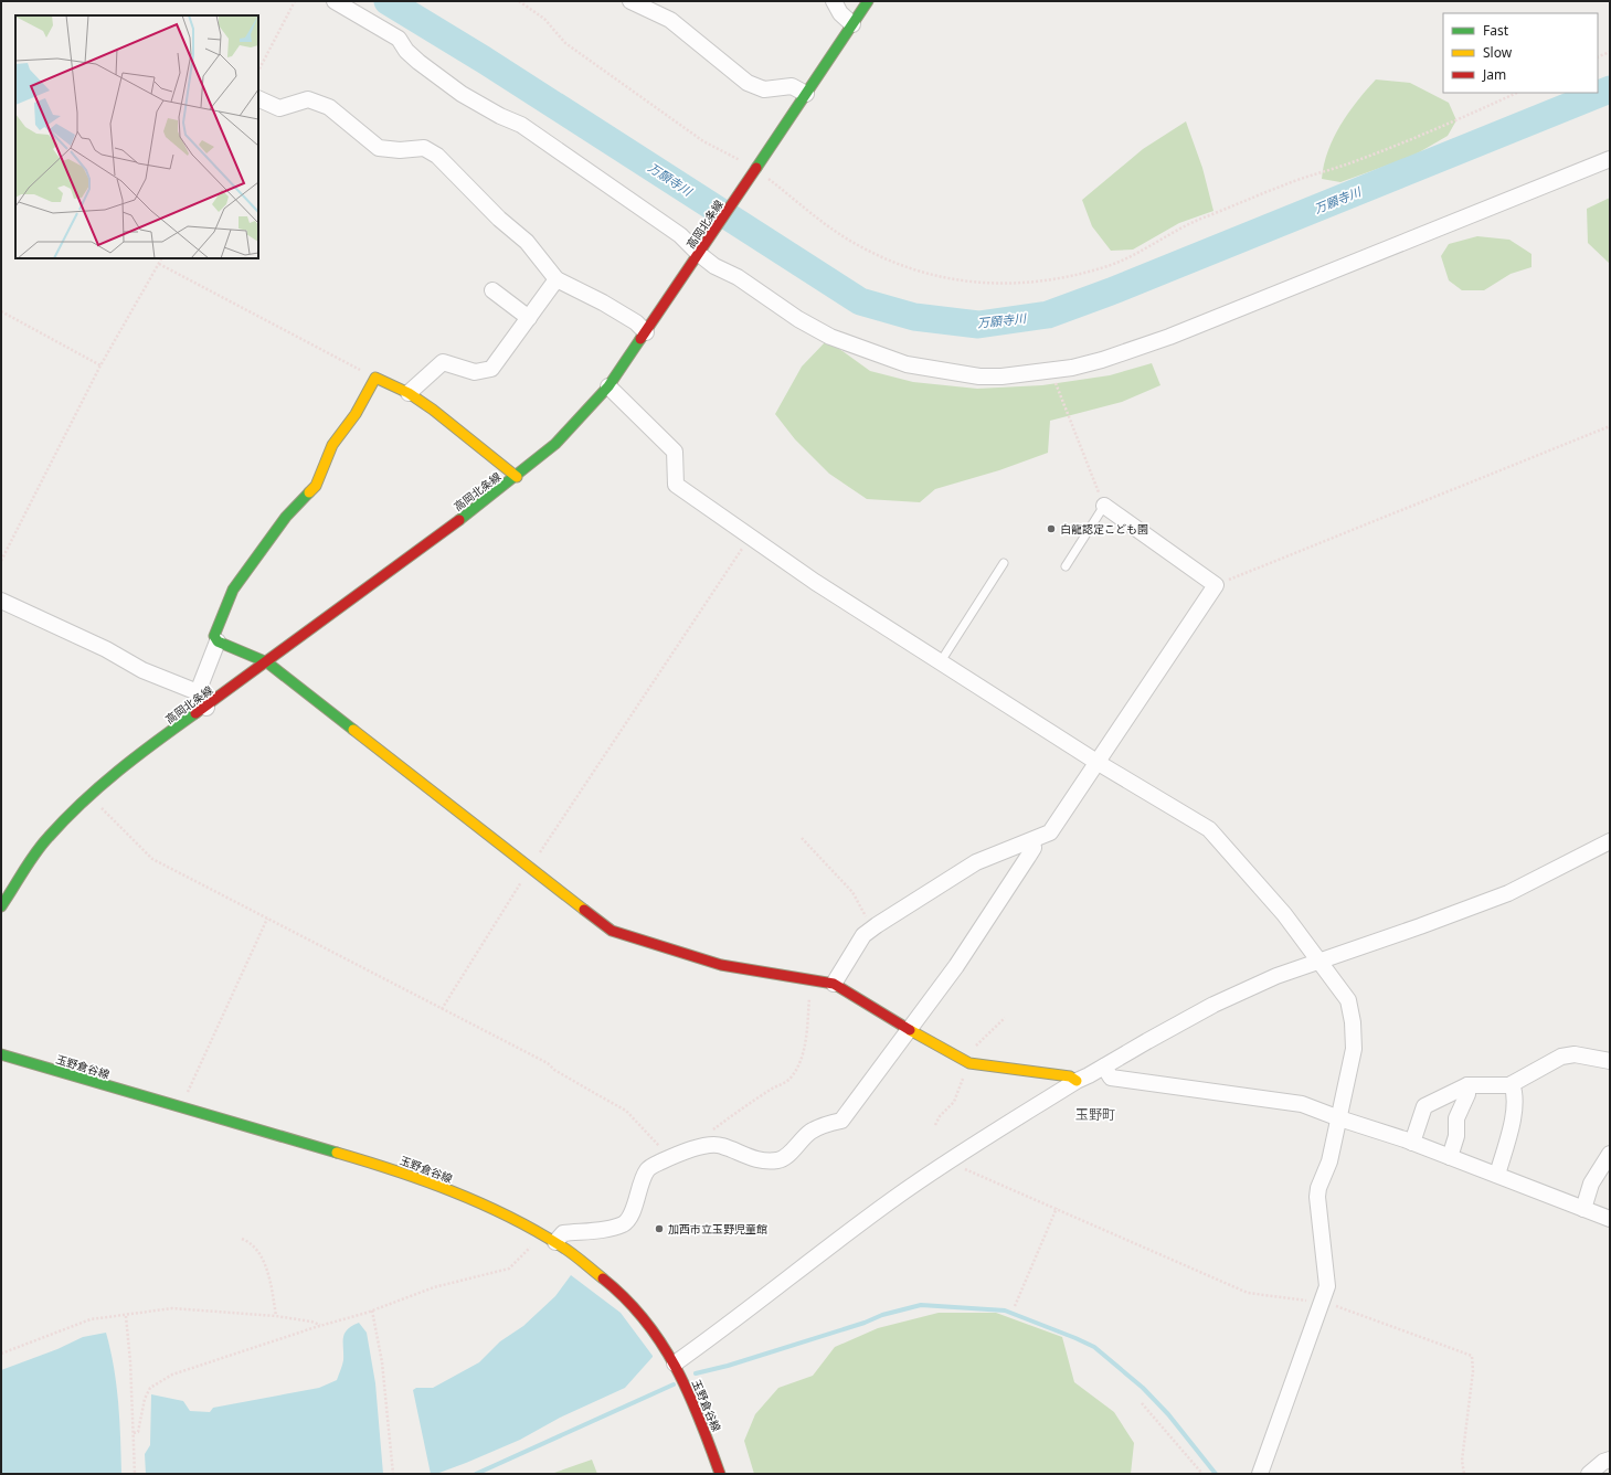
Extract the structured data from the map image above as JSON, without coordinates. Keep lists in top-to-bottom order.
{
  "streets": {
    "main road": ["高岡北条線", "玉野倉谷線"]
  },
  "districts": ["玉野町"],
  "water": ["万願寺川"],
  "places": ["白龍認定こども園", "加西市立玉野児童館"],
  "legend": ["Fast", "Slow", "Jam"]
}
